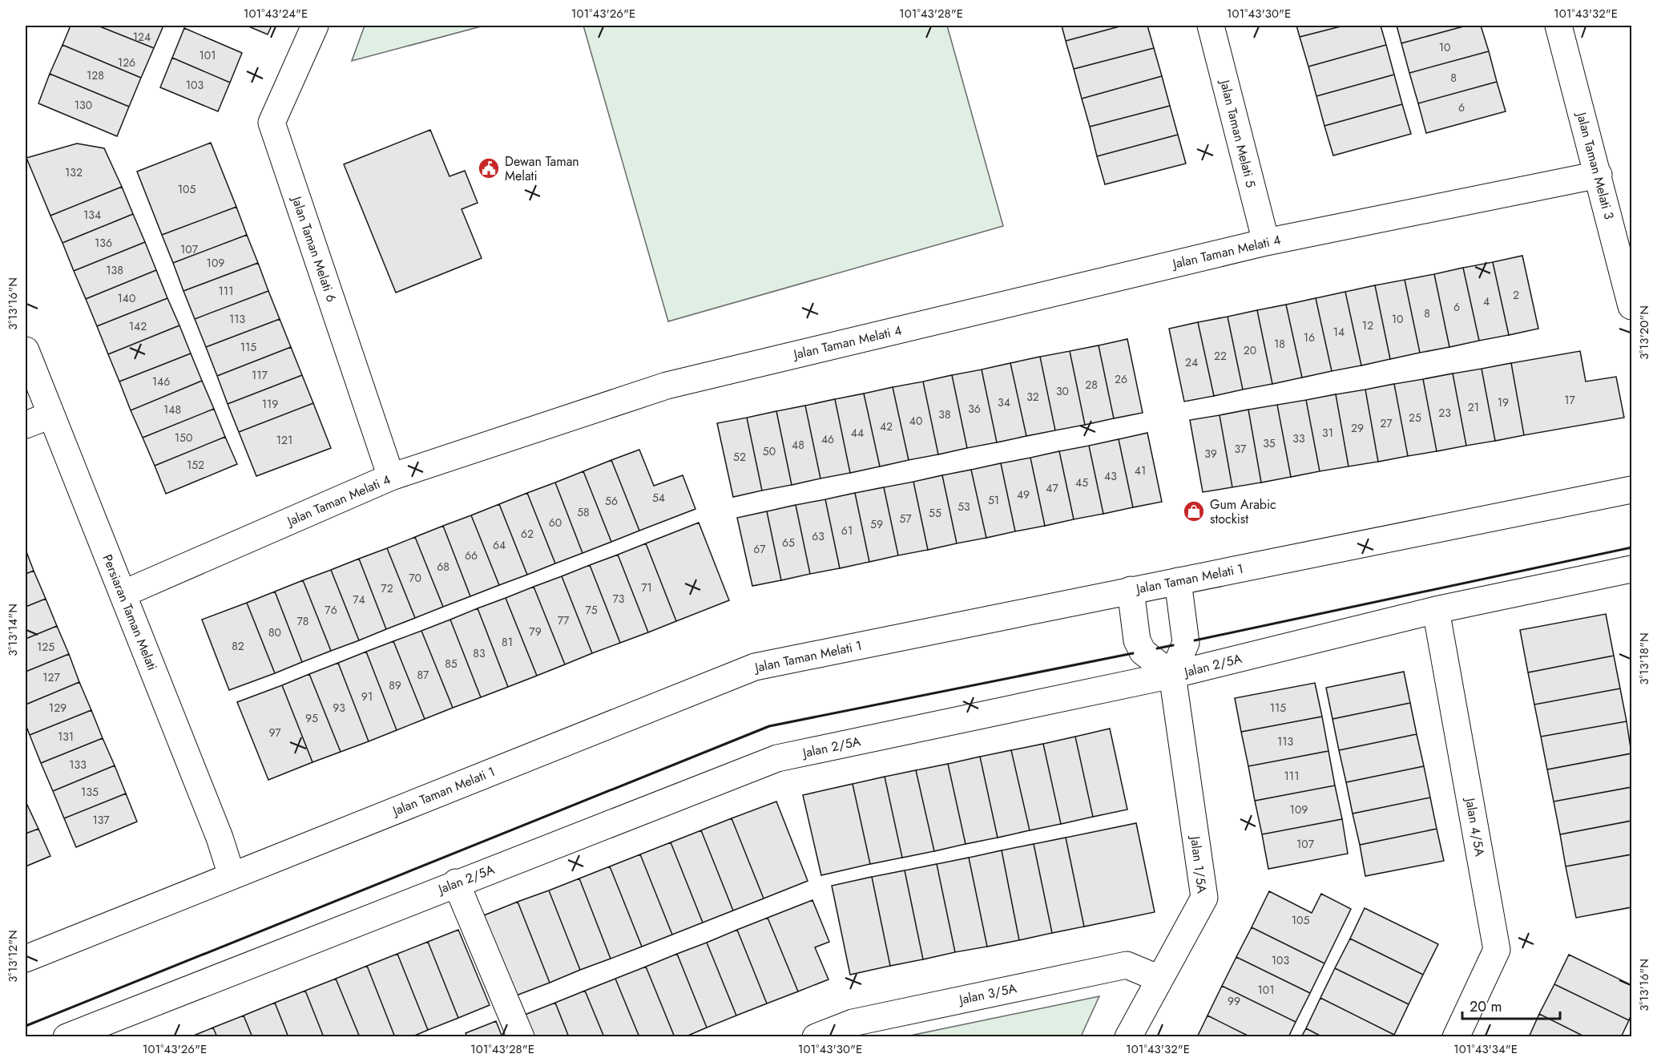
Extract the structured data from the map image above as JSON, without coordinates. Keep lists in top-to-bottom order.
{
  "streets": {
    "street": [
      "Jalan Taman Melati 5",
      "Jalan Taman Melati 3",
      "Jalan Taman Melati 6",
      "Jalan Taman Melati 4",
      "Jalan Taman Melati 1",
      "Persiaran Taman Melati",
      "Jalan 2/5A",
      "Jalan 4/5A",
      "Jalan 1/5A",
      "Jalan 3/5A"
    ]
  },
  "crossings": [
    ["Jalan Taman Melati 5", "Jalan Taman Melati 4"],
    ["Jalan Taman Melati 3", "Jalan Taman Melati 4"],
    ["Jalan Taman Melati 6", "Jalan Taman Melati 4"],
    ["Jalan Taman Melati 4", "Persiaran Taman Melati"],
    ["Jalan Taman Melati 1", "Persiaran Taman Melati"],
    ["Jalan 2/5A", "Jalan 4/5A"],
    ["Jalan 2/5A", "Jalan 1/5A"],
    ["Jalan 1/5A", "Jalan 3/5A"]
  ],
  "places": {
    "public building": ["Dewan Taman Melati"],
    "shop": ["Gum Arabic stockist"]
  },
  "house_numbers": [
    "124",
    "10",
    "101",
    "126",
    "128",
    "8",
    "103",
    "130",
    "6",
    "132",
    "105",
    "134",
    "136",
    "107",
    "109",
    "138",
    "111",
    "2",
    "140",
    "4",
    "6",
    "8",
    "113",
    "10",
    "12",
    "142",
    "14",
    "16",
    "18",
    "115",
    "20",
    "22",
    "24",
    "117",
    "26",
    "146",
    "28",
    "30",
    "32",
    "17",
    "34",
    "19",
    "119",
    "21",
    "36",
    "148",
    "23",
    "38",
    "25",
    "40",
    "27",
    "42",
    "29",
    "44",
    "31",
    "150",
    "33",
    "46",
    "121",
    "35",
    "48",
    "37",
    "50",
    "39",
    "52",
    "152",
    "41",
    "43",
    "45",
    "47",
    "49",
    "54",
    "51",
    "56",
    "53",
    "58",
    "55",
    "57",
    "60",
    "59",
    "61",
    "62",
    "63",
    "65",
    "64",
    "67",
    "66",
    "68",
    "70",
    "71",
    "72",
    "73",
    "74",
    "76",
    "75",
    "77",
    "78",
    "79",
    "80",
    "81",
    "82",
    "125",
    "83",
    "85",
    "87",
    "127",
    "89",
    "91",
    "129",
    "93",
    "115",
    "95",
    "97",
    "131",
    "113",
    "133",
    "111",
    "135",
    "109",
    "137",
    "107",
    "105",
    "103",
    "101",
    "99"
  ],
  "scale_bar": "20 m",
  "coordinates": [
    "101°43'24\"E",
    "101°43'26\"E",
    "101°43'28\"E",
    "101°43'30\"E",
    "101°43'32\"E",
    "3°13'16\"N",
    "3°13'20\"N",
    "3°13'14\"N",
    "3°13'18\"N",
    "3°13'12\"N",
    "101°43'34\"E"
  ]
}
